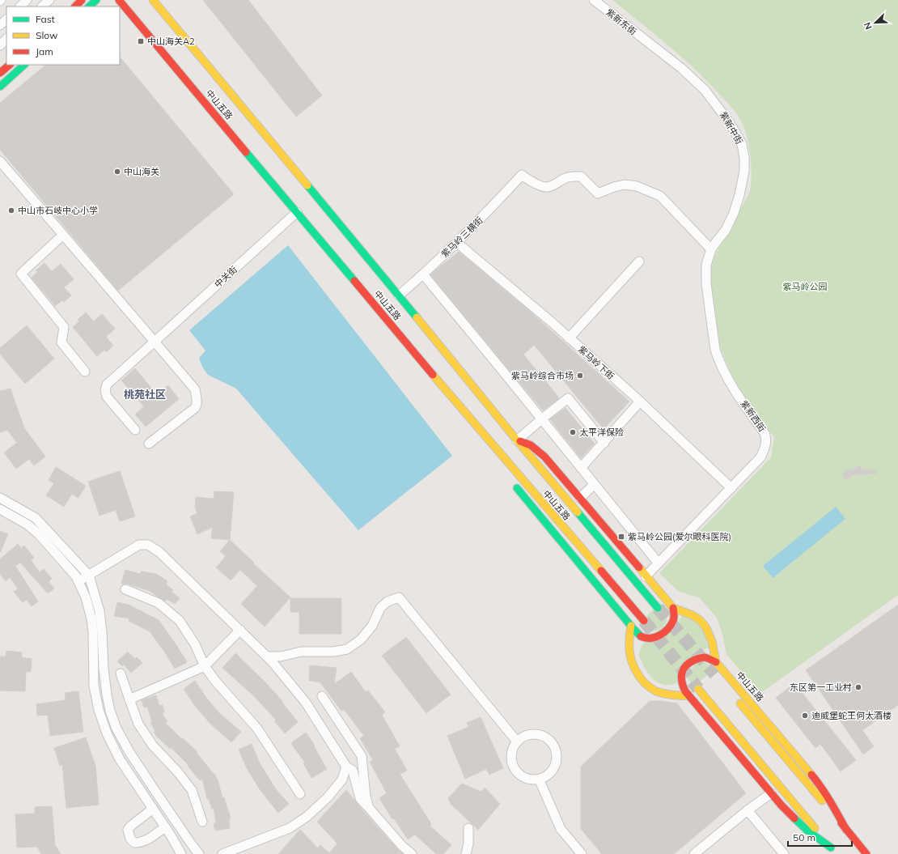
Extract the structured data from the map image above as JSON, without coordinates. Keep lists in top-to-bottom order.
{
  "streets": {
    "main road": ["中山五路"],
    "street": [
      "紫新东街",
      "紫新中街",
      "紫马岭三横街",
      "中关街",
      "紫马岭下街",
      "紫新西街"
    ]
  },
  "crossings": [
    ["紫新东街", "紫新中街"],
    ["中山五路", "紫马岭三横街"],
    ["中山五路", "中关街"],
    ["紫新中街", "紫马岭三横街"],
    ["紫新中街", "紫新西街"],
    ["紫马岭三横街", "紫马岭下街"],
    ["紫马岭三横街", "紫新西街"],
    ["紫马岭下街", "紫新西街"]
  ],
  "districts": ["桃苑社区"],
  "parks": ["紫马岭公园"],
  "places": {
    "transit": ["中山海关A2", "紫马岭公园(爱尔眼科医院)"],
    "other": [
      "中山海关",
      "中山市石岐中心小学",
      "紫马岭综合市场",
      "太平洋保险",
      "东区第一工业村",
      "迪威堡蛇王何太酒楼"
    ]
  },
  "legend": ["Fast", "Slow", "Jam"],
  "scale_bar": "50 m",
  "north": "bottom left"
}
